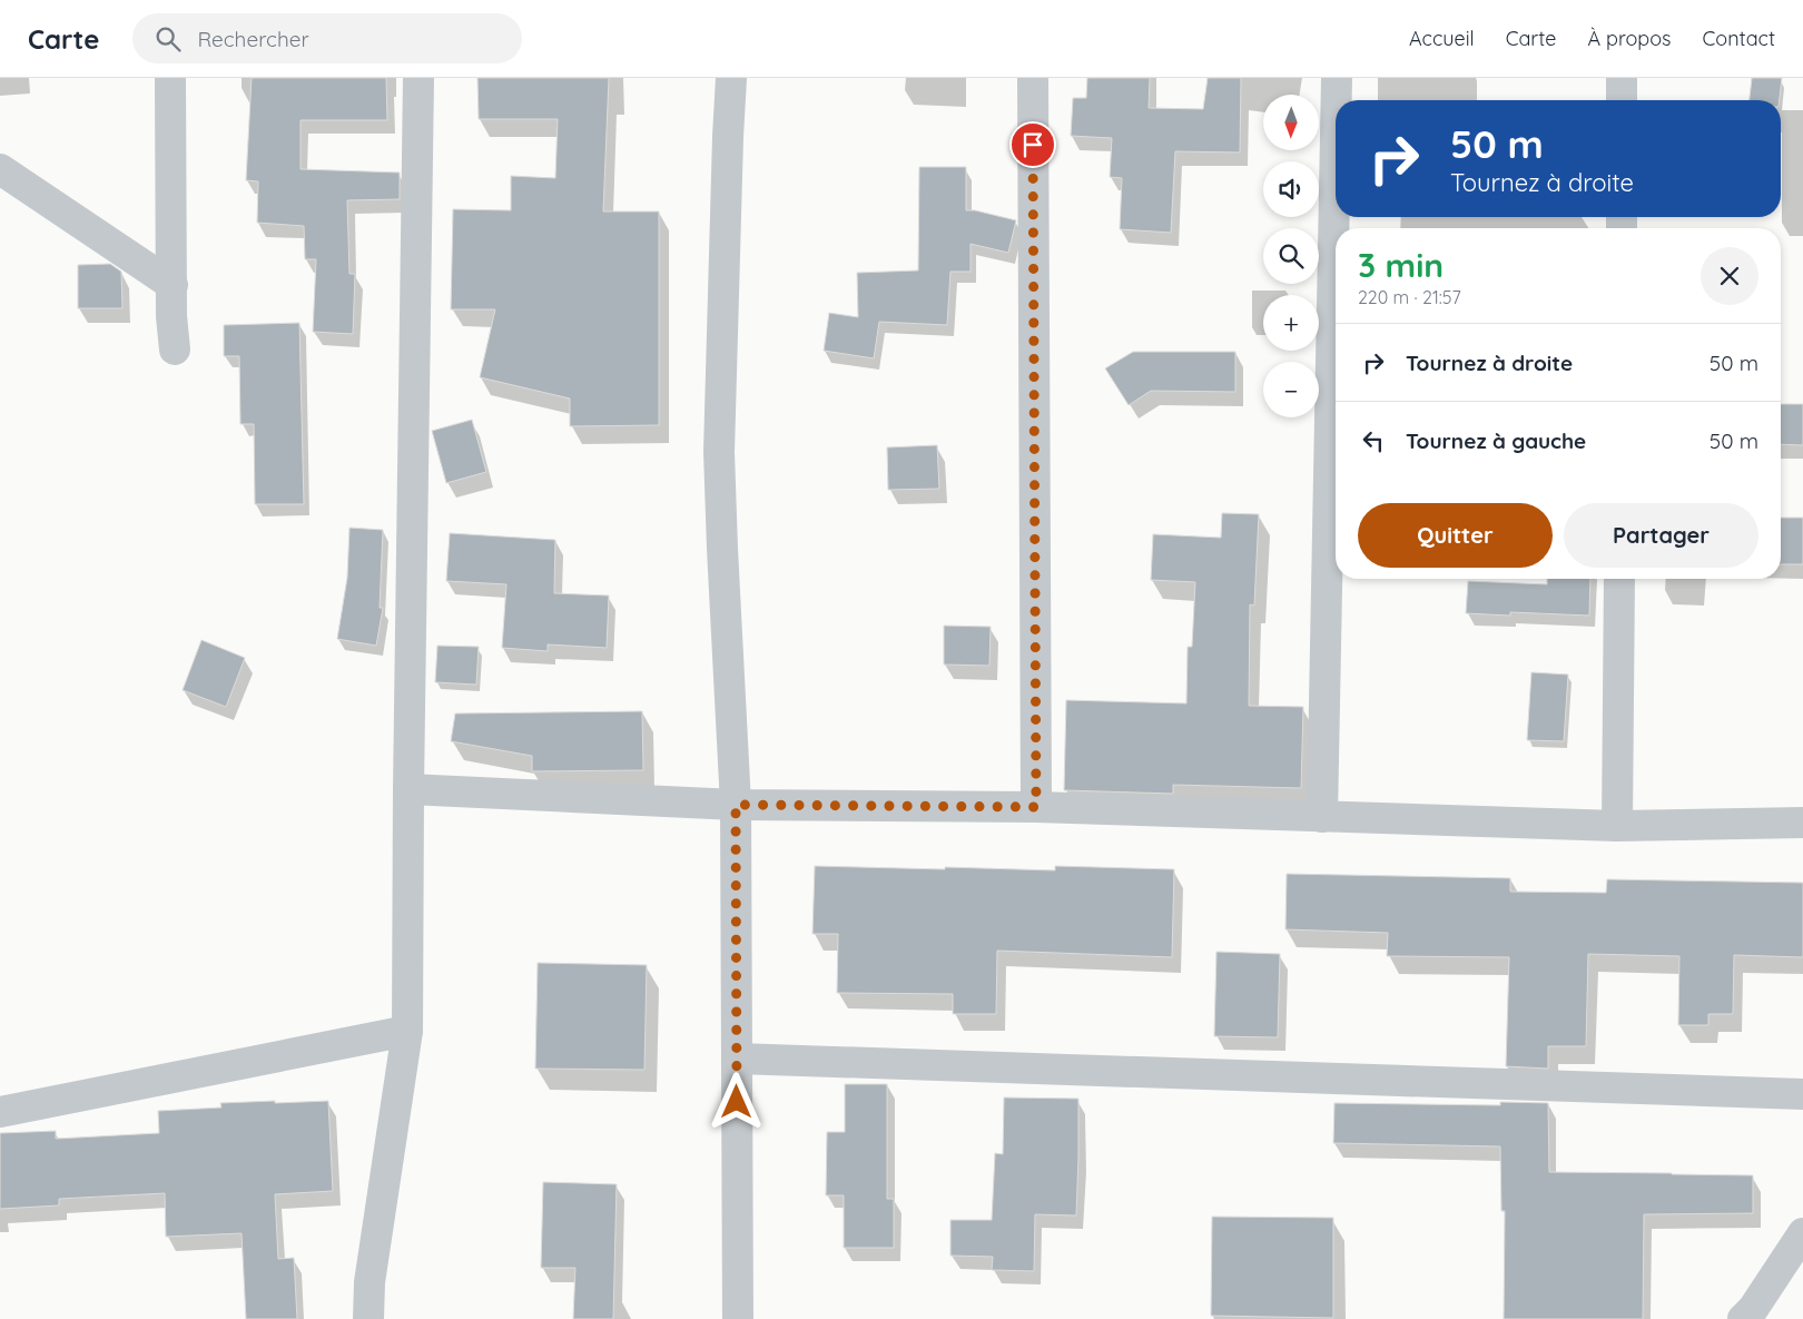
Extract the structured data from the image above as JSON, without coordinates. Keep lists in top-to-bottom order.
{
  "north": "bottom",
  "page": {
    "header": "Carte",
    "search": "Rechercher",
    "nav": [
      "Accueil",
      "Carte",
      "À propos",
      "Contact"
    ],
    "map_buttons": ["+", "−"],
    "turn": ["50 m", "Tournez à droite"],
    "heading": ["3 min", "220 m · 21:57"],
    "list": [
      {
        "name": "Tournez à droite",
        "value": "50 m"
      },
      {
        "name": "Tournez à gauche",
        "value": "50 m"
      }
    ],
    "buttons": ["Quitter", "Partager"]
  }
}
